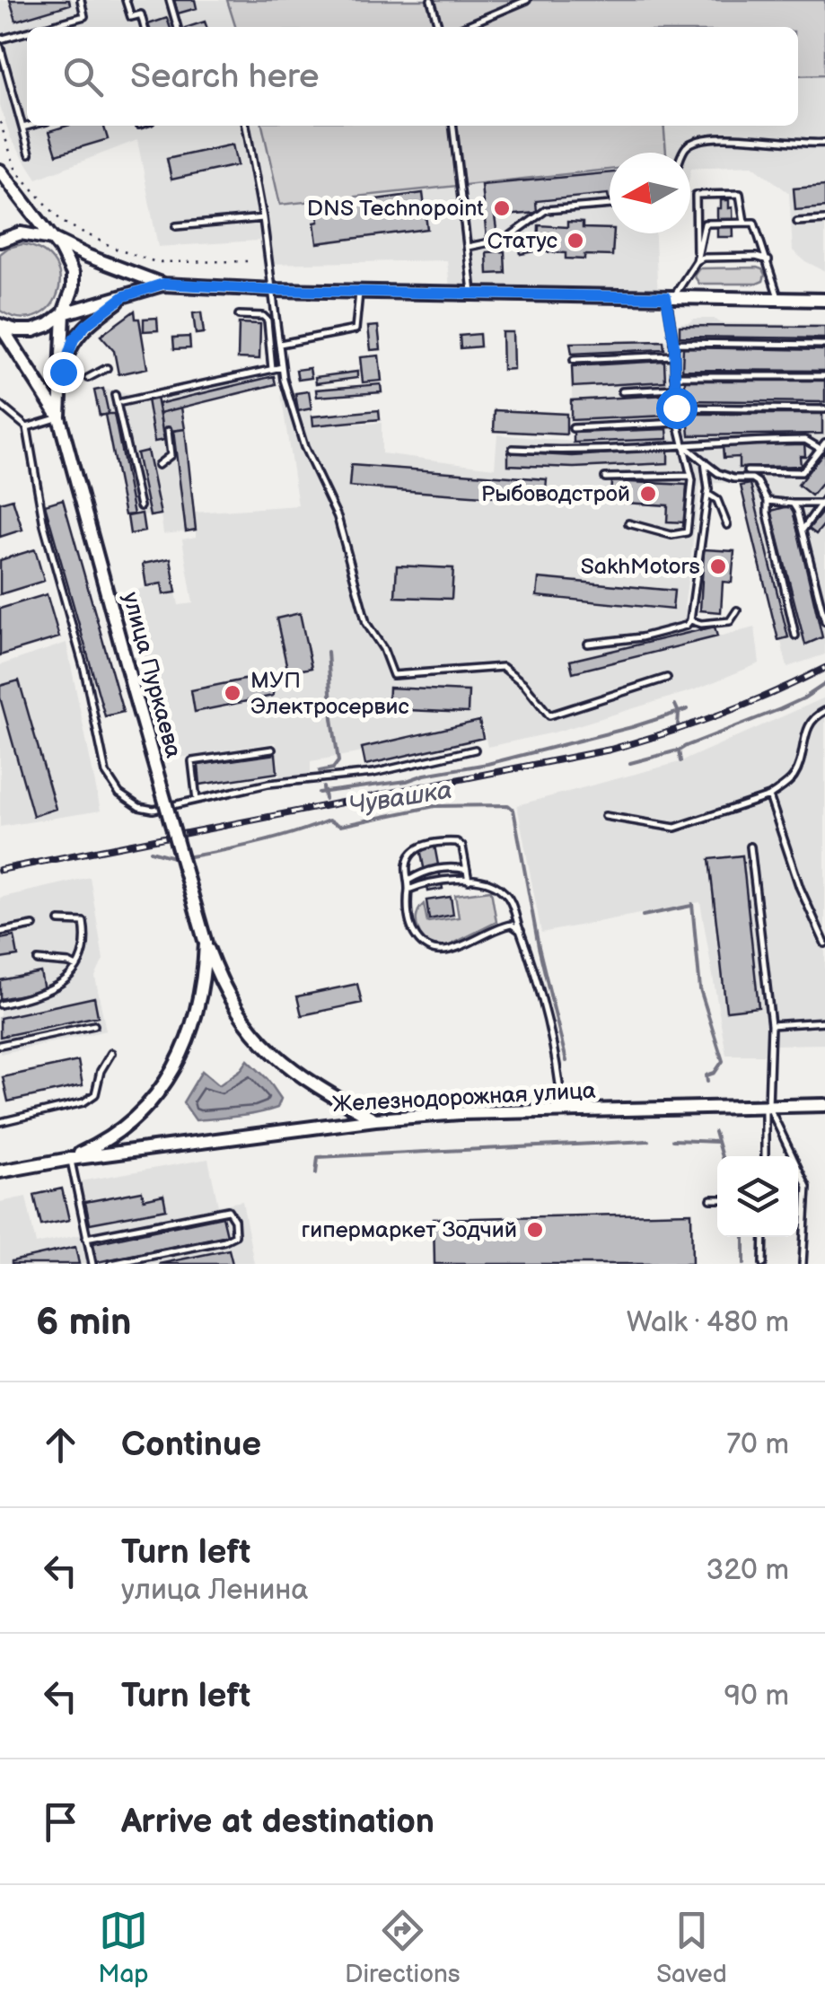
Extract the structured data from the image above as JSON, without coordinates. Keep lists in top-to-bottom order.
{
  "streets": {
    "main road": ["улица Пуркаева", "Железнодорожная улица"]
  },
  "water": ["Чувашка"],
  "places": [
    "DNS Technopoint",
    "Статус",
    "Рыбоводстрой",
    "SakhMotors",
    "МУП Электросервис",
    "гипермаркет Зодчий"
  ],
  "north": "left",
  "page": {
    "search": "Search here",
    "heading": ["6 min", "Walk · 480 m"],
    "list": [
      ["Continue", "70 m"],
      ["Turn left", "улица Ленина", "320 m"],
      ["Turn left", "90 m"],
      "Arrive at destination"
    ],
    "nav": ["Map", "Directions", "Saved"]
  }
}
